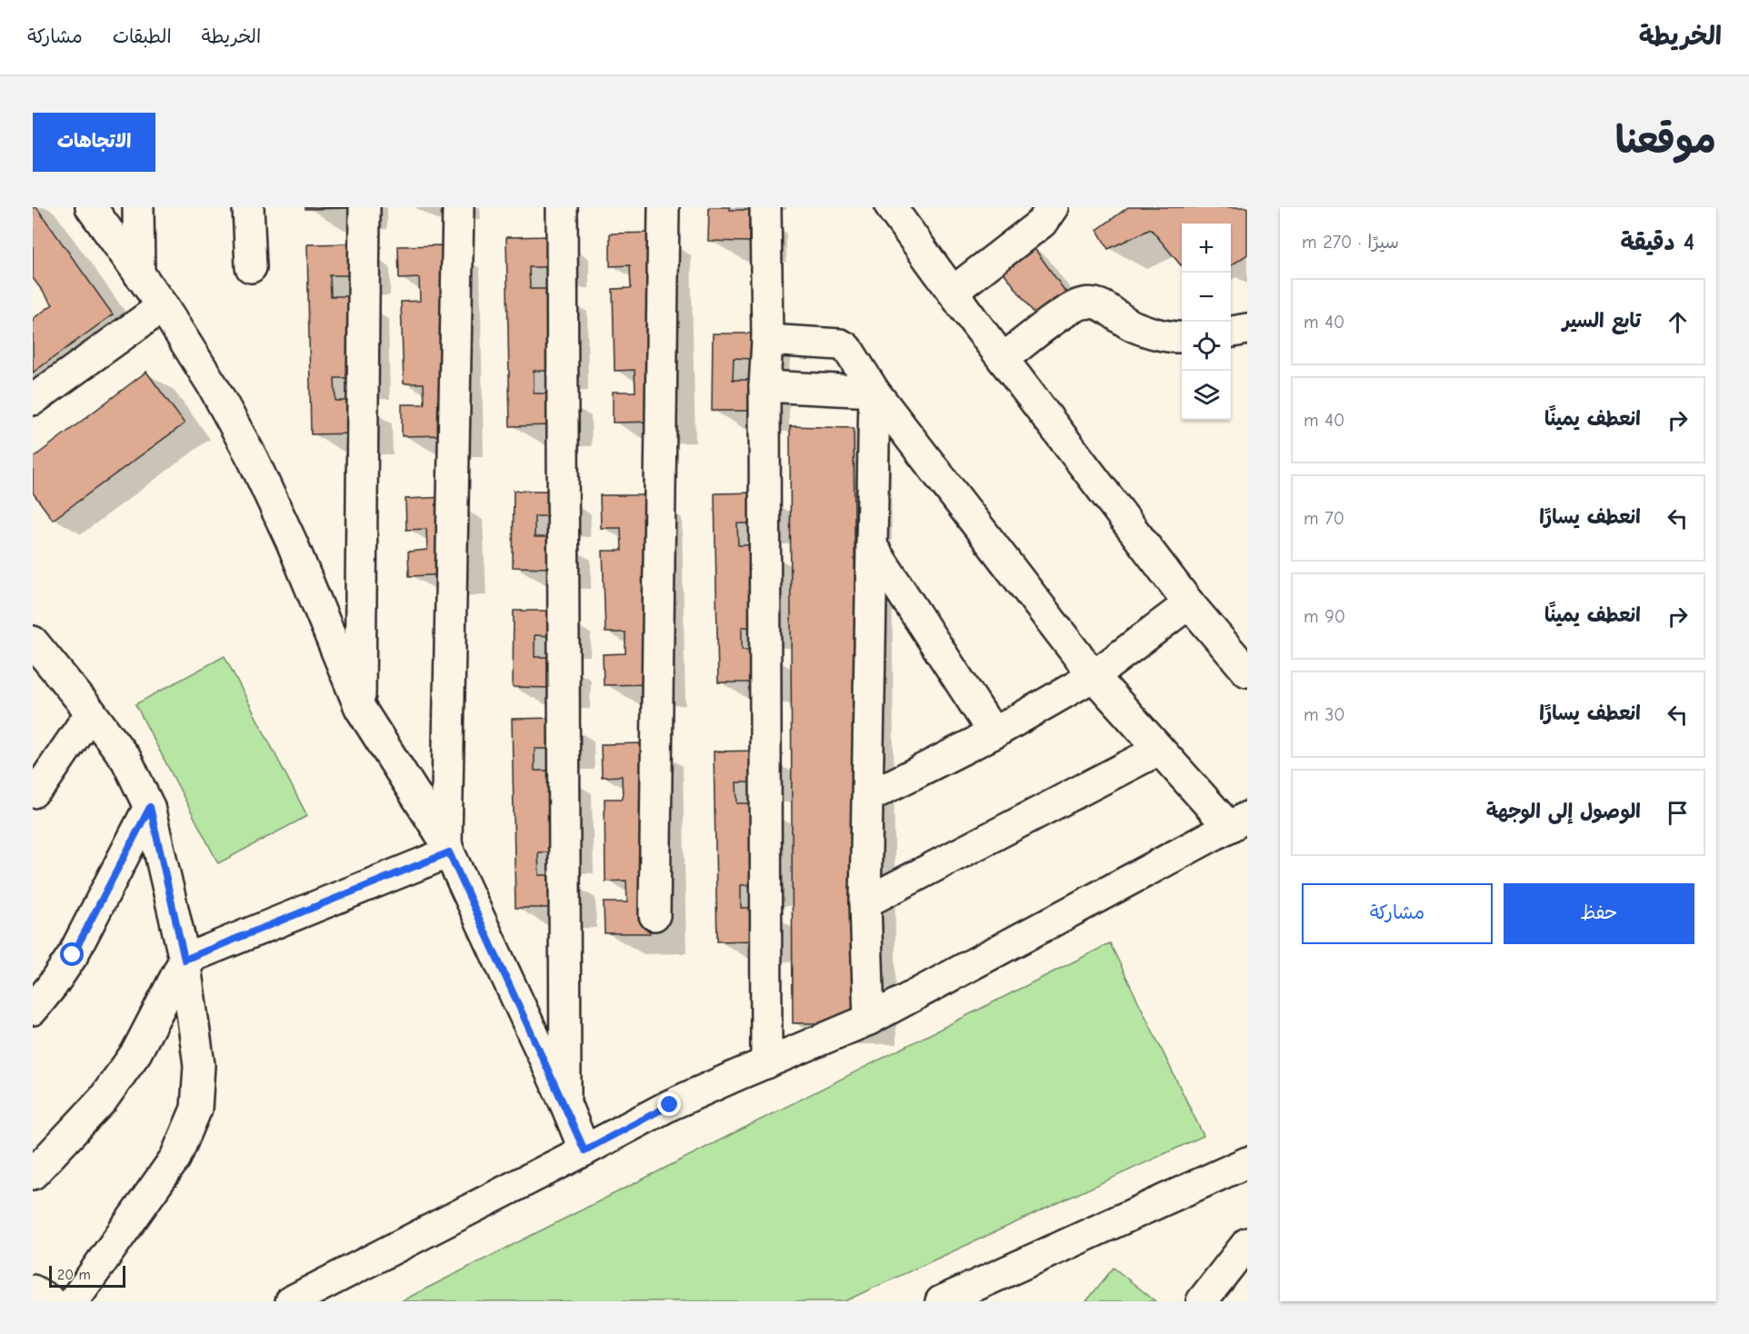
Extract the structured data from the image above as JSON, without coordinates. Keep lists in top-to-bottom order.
{
  "scale_bar": "20 m",
  "page": {
    "header": "الخريطة",
    "nav": ["الخريطة", "الطبقات", "مشاركة"],
    "title": "موقعنا",
    "buttons": [
      "الاتجاهات",
      ["حفظ", "مشاركة"]
    ],
    "heading": ["4 دقيقة", "سيرًا · 270 m"],
    "map_buttons": ["+", "−"],
    "list": [
      ["تابع السير", "40 m"],
      ["انعطف يمينًا", "40 m"],
      ["انعطف يسارًا", "70 m"],
      ["انعطف يمينًا", "90 m"],
      ["انعطف يسارًا", "30 m"],
      "الوصول إلى الوجهة"
    ],
    "scale": "20 m"
  }
}
